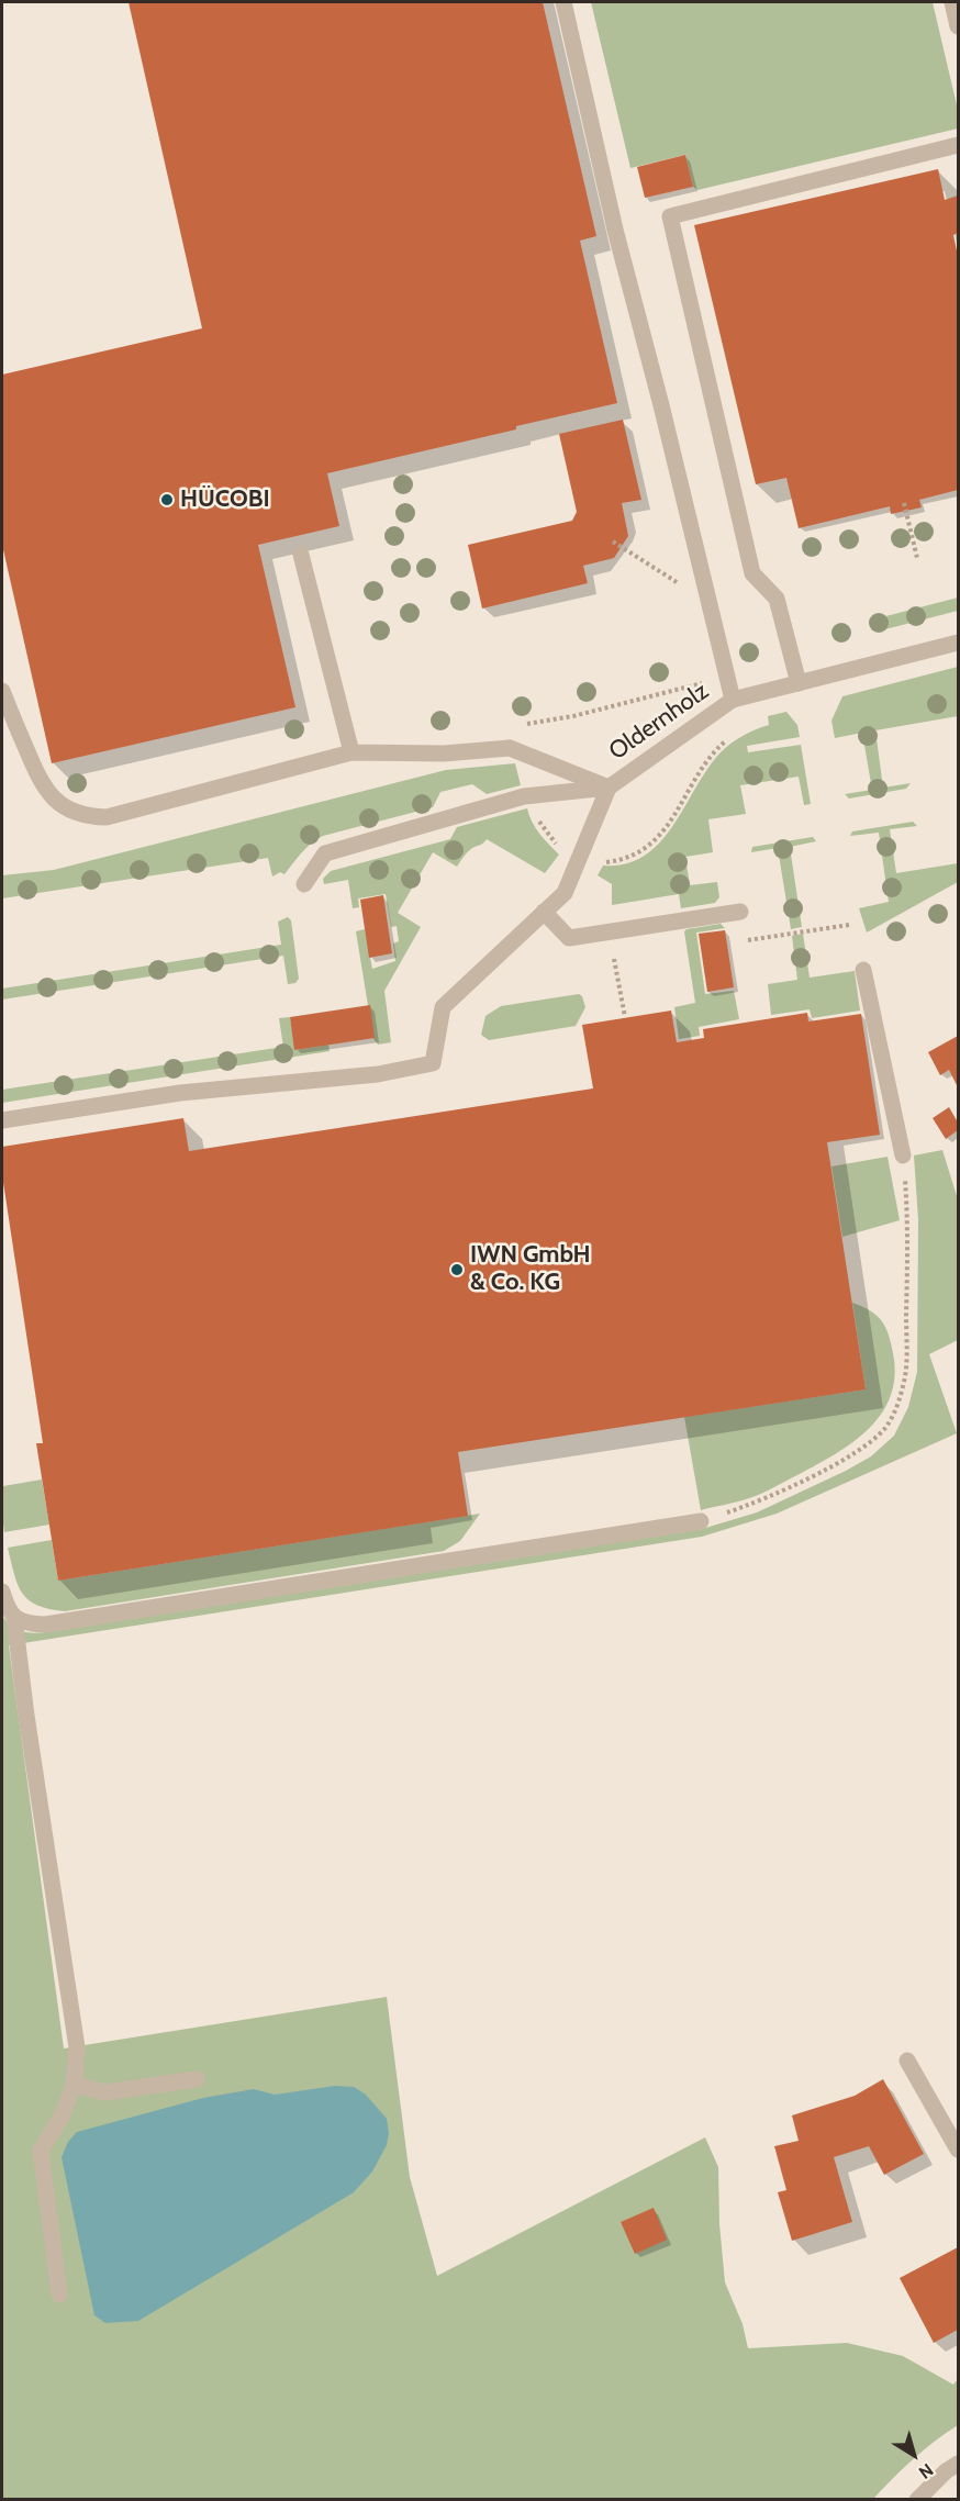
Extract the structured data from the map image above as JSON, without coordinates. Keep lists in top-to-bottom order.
{
  "streets": {
    "street": ["Oldernholz"]
  },
  "places": ["HÜCOBI", "IWN GmbH & Co. KG"],
  "north": "bottom right"
}
